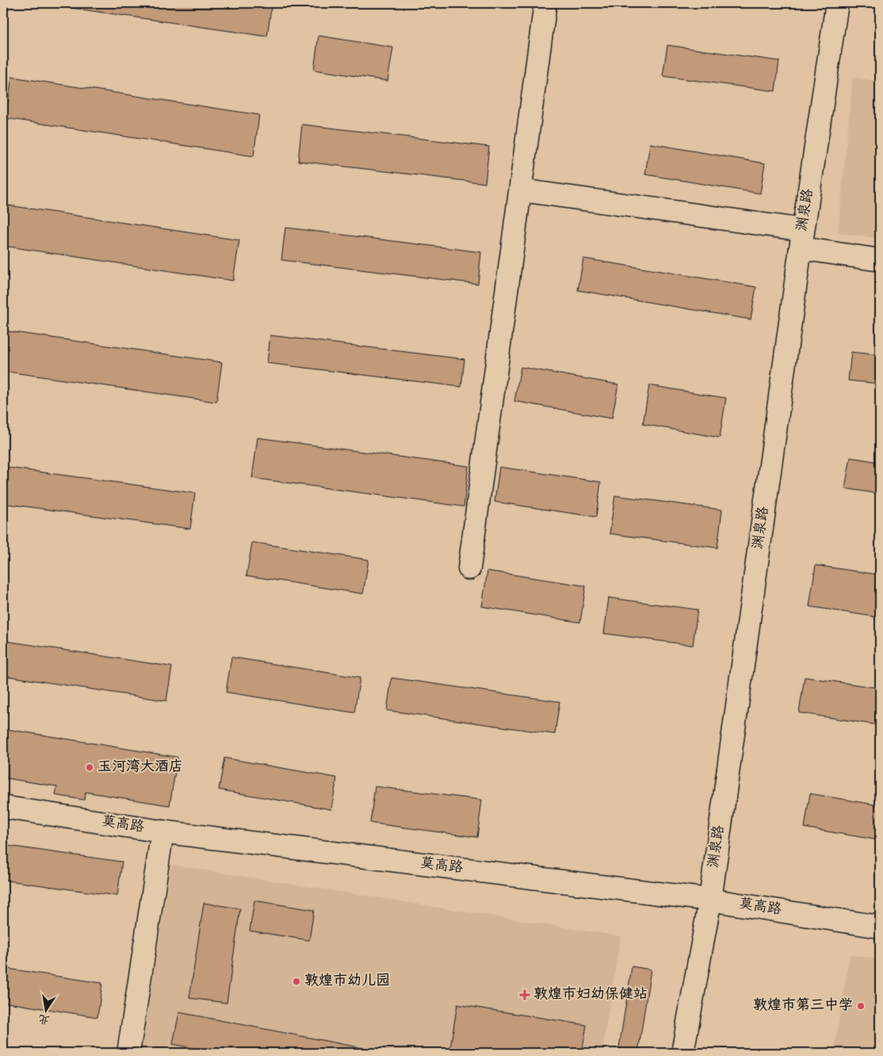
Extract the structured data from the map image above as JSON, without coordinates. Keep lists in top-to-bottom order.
{
  "streets": {
    "street": ["渊泉路", "莫高路"]
  },
  "crossings": [
    ["渊泉路", "莫高路"]
  ],
  "places": {
    "other": ["玉河湾大酒店", "敦煌市幼儿园", "敦煌市第三中学"],
    "health": ["敦煌市妇幼保健站"]
  },
  "north": "bottom"
}
